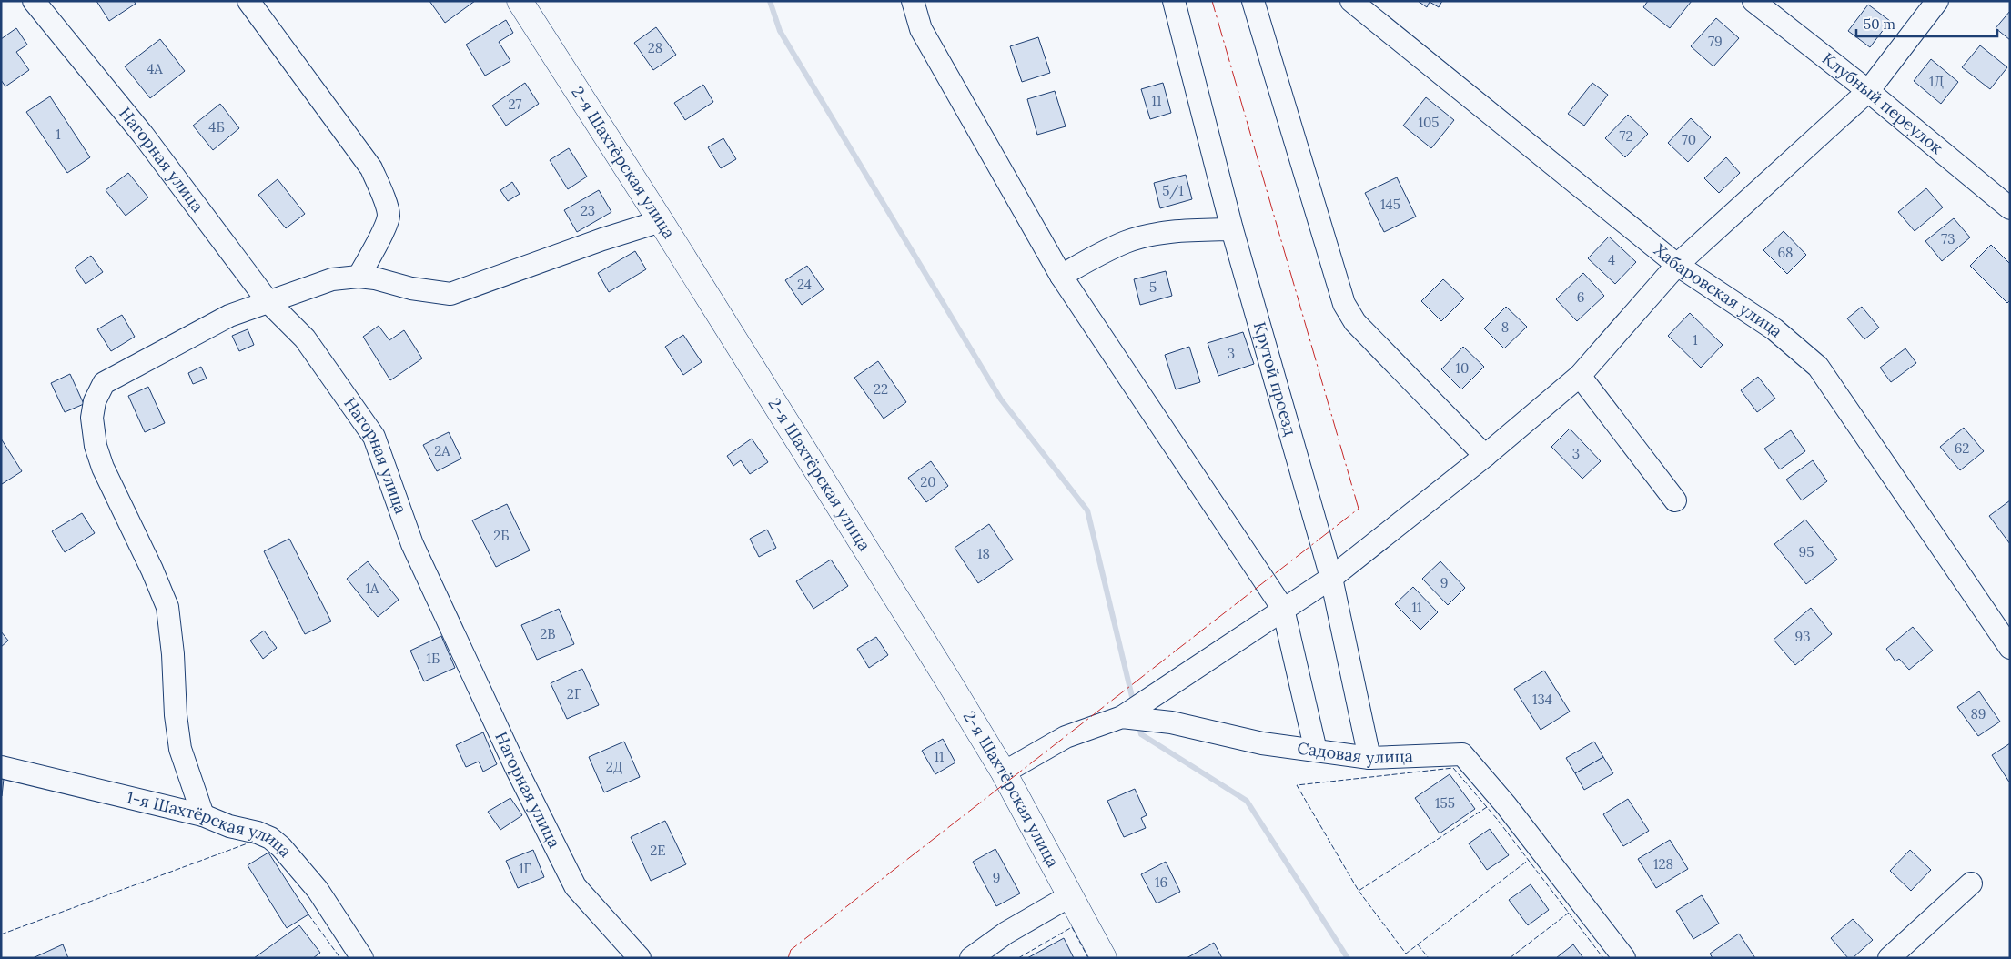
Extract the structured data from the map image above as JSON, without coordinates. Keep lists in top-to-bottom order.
{
  "streets": {
    "main road": ["2-я Шахтёрская улица"],
    "street": [
      "Клубный переулок",
      "Нагорная улица",
      "Хабаровская улица",
      "Крутой проезд",
      "Садовая улица",
      "1-я Шахтёрская улица"
    ]
  },
  "crossings": [
    ["2-я Шахтёрская улица", "Садовая улица"],
    ["Крутой проезд", "Садовая улица"]
  ],
  "house_numbers": [
    "79",
    "28",
    "4А",
    "1Д",
    "11",
    "27",
    "105",
    "4Б",
    "1",
    "72",
    "70",
    "5/1",
    "145",
    "23",
    "73",
    "68",
    "4",
    "24",
    "5",
    "6",
    "8",
    "1",
    "3",
    "10",
    "22",
    "62",
    "2А",
    "3",
    "20",
    "2Б",
    "95",
    "18",
    "9",
    "1А",
    "11",
    "2В",
    "93",
    "1Б",
    "2Г",
    "134",
    "89",
    "11",
    "2Д",
    "155",
    "2Е",
    "128",
    "1Г",
    "9",
    "16"
  ],
  "scale_bar": "50 m"
}
